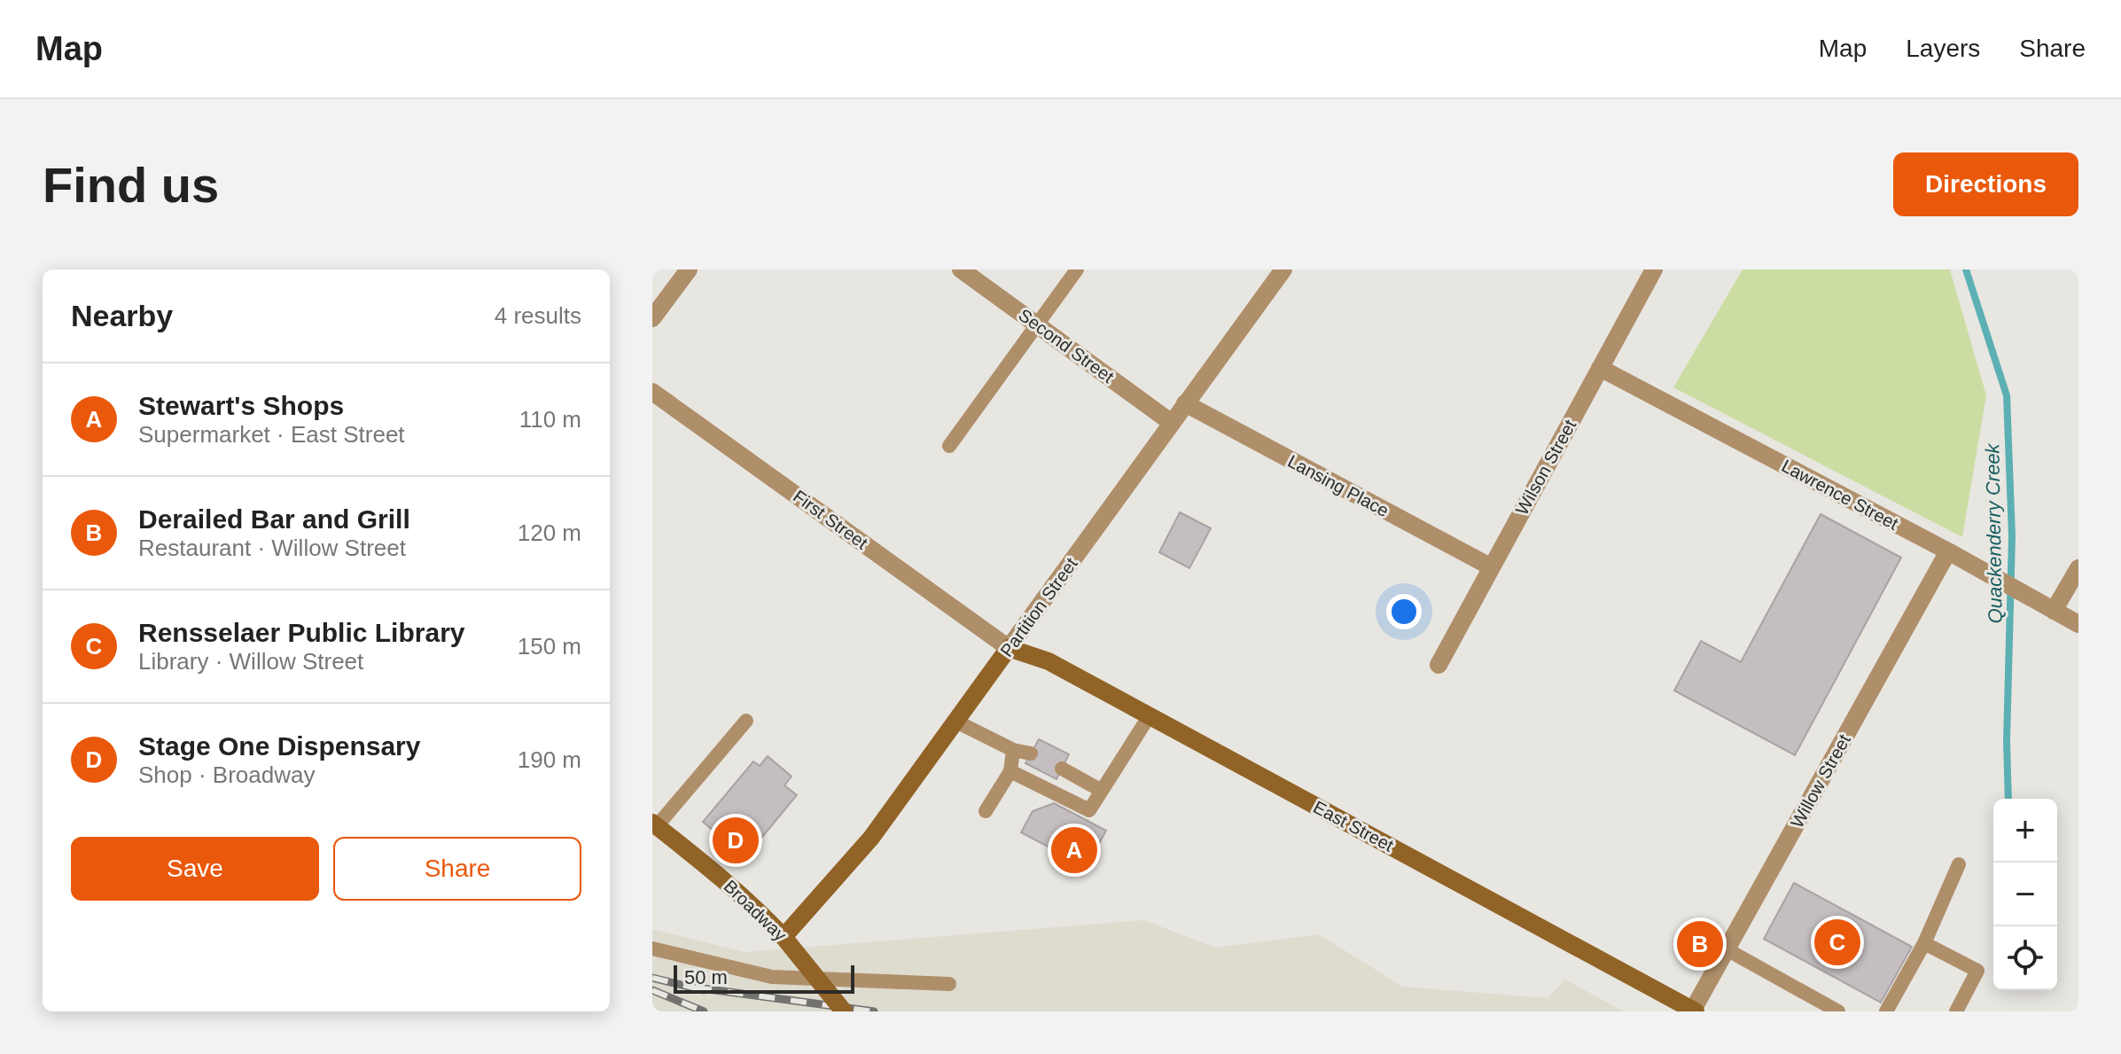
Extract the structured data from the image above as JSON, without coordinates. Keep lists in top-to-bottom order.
{
  "streets": {
    "street": [
      "Second Street",
      "Wilson Street",
      "Lansing Place",
      "Lawrence Street",
      "First Street",
      "Partition Street",
      "Willow Street",
      "East Street",
      "Broadway"
    ]
  },
  "crossings": [
    ["Second Street", "Partition Street"],
    ["Wilson Street", "Lansing Place"],
    ["Wilson Street", "Lawrence Street"],
    ["Lansing Place", "Partition Street"],
    ["Lawrence Street", "Willow Street"],
    ["First Street", "Partition Street"],
    ["First Street", "East Street"],
    ["Partition Street", "East Street"],
    ["Partition Street", "Broadway"],
    ["Willow Street", "East Street"]
  ],
  "water": ["Quackenderry Creek"],
  "scale_bar": "50 m",
  "page": {
    "header": "Map",
    "nav": ["Map", "Layers", "Share"],
    "buttons": [
      "Directions",
      ["Save", "Share"]
    ],
    "title": "Find us",
    "heading": ["Nearby", "4 results"],
    "list": [
      {
        "mark": "A",
        "name": "Stewart's Shops",
        "note": "Supermarket · East Street",
        "value": "110 m"
      },
      {
        "mark": "B",
        "name": "Derailed Bar and Grill",
        "note": "Restaurant · Willow Street",
        "value": "120 m"
      },
      {
        "mark": "C",
        "name": "Rensselaer Public Library",
        "note": "Library · Willow Street",
        "value": "150 m"
      },
      {
        "mark": "D",
        "name": "Stage One Dispensary",
        "note": "Shop · Broadway",
        "value": "190 m"
      }
    ],
    "map_buttons": ["+", "−"],
    "pins": [
      "D",
      "A",
      "C",
      "B"
    ],
    "scale": "50 m"
  }
}
